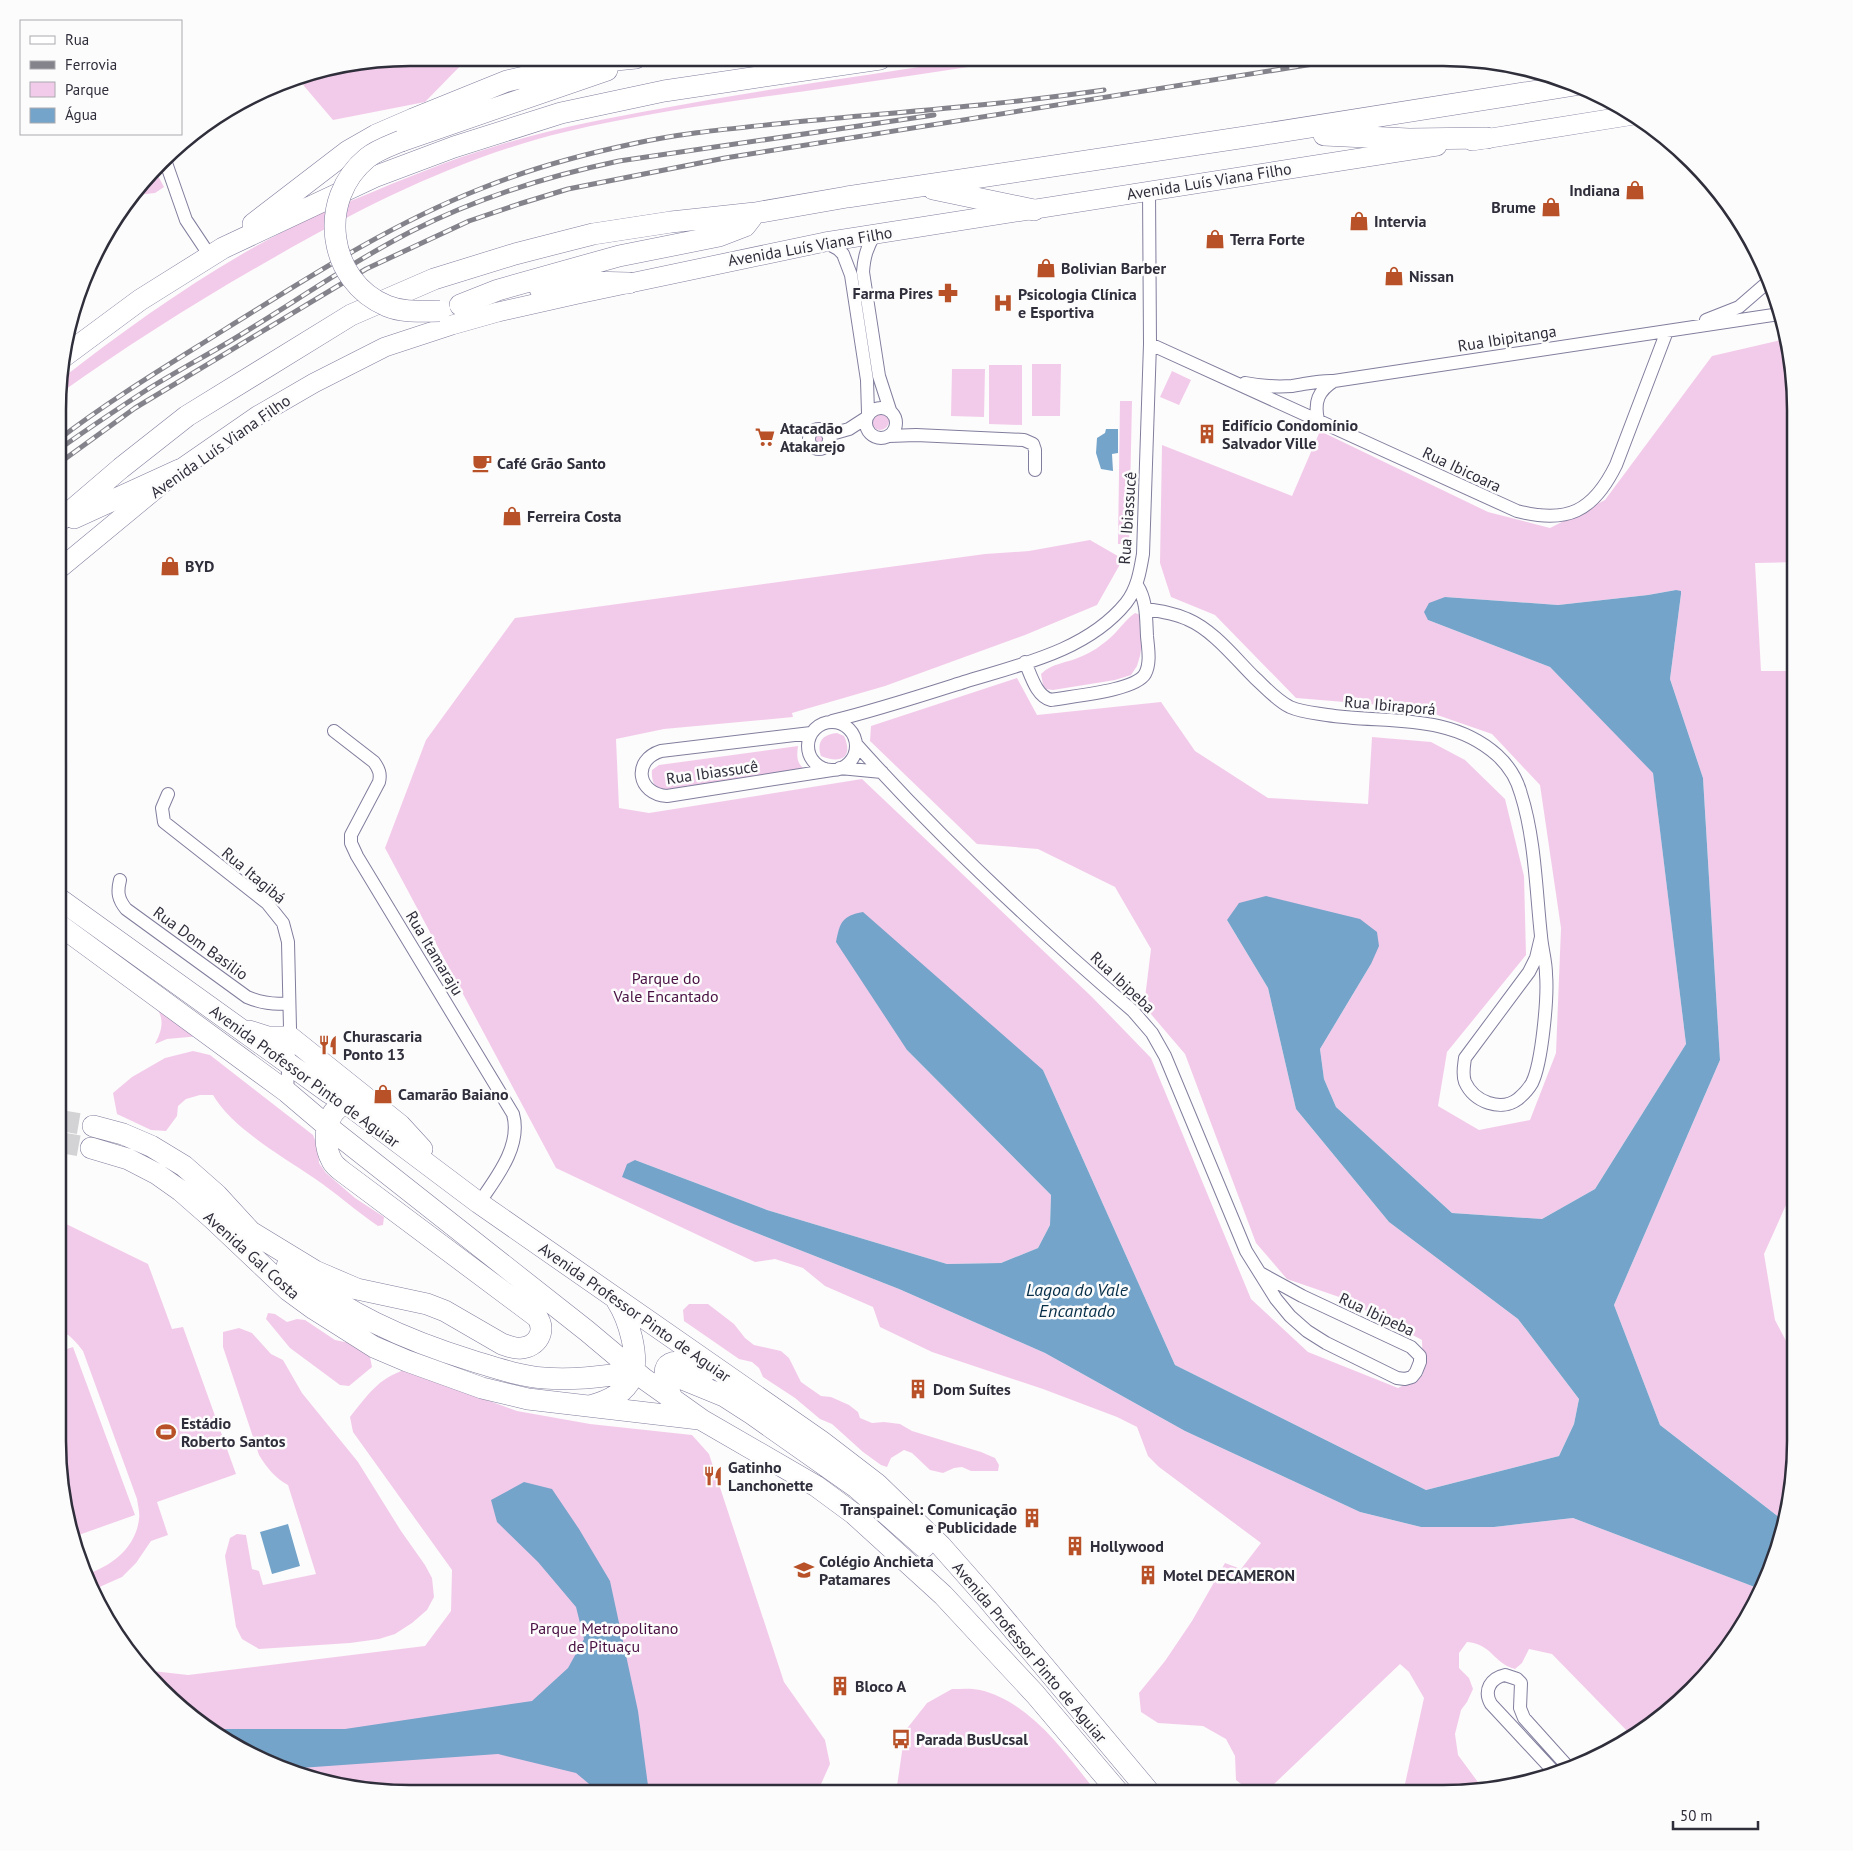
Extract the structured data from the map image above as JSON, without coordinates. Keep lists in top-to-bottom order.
{
  "streets": {
    "main road": ["Avenida Luís Viana Filho", "Avenida Professor Pinto de Aguiar", "Avenida Gal Costa"],
    "street": [
      "Rua Ibipitanga",
      "Rua Ibicoara",
      "Rua Ibiassucê",
      "Rua Ibiraporá",
      "Rua Itagibá",
      "Rua Dom Basilio",
      "Rua Itamaraju",
      "Rua Ibipeba"
    ]
  },
  "crossings": [
    ["Avenida Luís Viana Filho", "Rua Ibiassucê"],
    ["Rua Ibipitanga", "Rua Ibicoara"],
    ["Rua Ibicoara", "Rua Ibiassucê"],
    ["Rua Ibiassucê", "Rua Ibipeba"],
    ["Rua Itagibá", "Rua Dom Basilio"],
    ["Rua Itagibá", "Avenida Professor Pinto de Aguiar"],
    ["Rua Itamaraju", "Avenida Professor Pinto de Aguiar"],
    ["Avenida Professor Pinto de Aguiar", "Avenida Gal Costa"]
  ],
  "water": ["Lagoa do Vale Encantado"],
  "parks": ["Parque do Vale Encantado", "Parque Metropolitano de Pituaçu"],
  "places": {
    "shop": [
      "Indiana",
      "Brume",
      "Intervia",
      "Terra Forte",
      "Bolivian Barber",
      "Nissan",
      "Ferreira Costa",
      "BYD",
      "Camarão Baiano"
    ],
    "pharmacy": ["Farma Pires"],
    "hospital": ["Psicologia Clínica e Esportiva"],
    "building": [
      "Edifício Condomínio Salvador Ville",
      "Dom Suítes",
      "Transpainel: Comunicação e Publicidade",
      "Hollywood",
      "Motel DECAMERON",
      "Bloco A"
    ],
    "supermarket": ["Atacadão Atakarejo"],
    "cafe": ["Café Grão Santo"],
    "restaurant": ["Churascaria Ponto 13", "Gatinho Lanchonette"],
    "sports": ["Estádio Roberto Santos"],
    "school or university": ["Colégio Anchieta Patamares"],
    "bus stop": ["Parada BusUcsal"]
  },
  "legend": [
    "Rua",
    "Ferrovia",
    "Parque",
    "Água"
  ],
  "scale_bar": "50 m"
}
